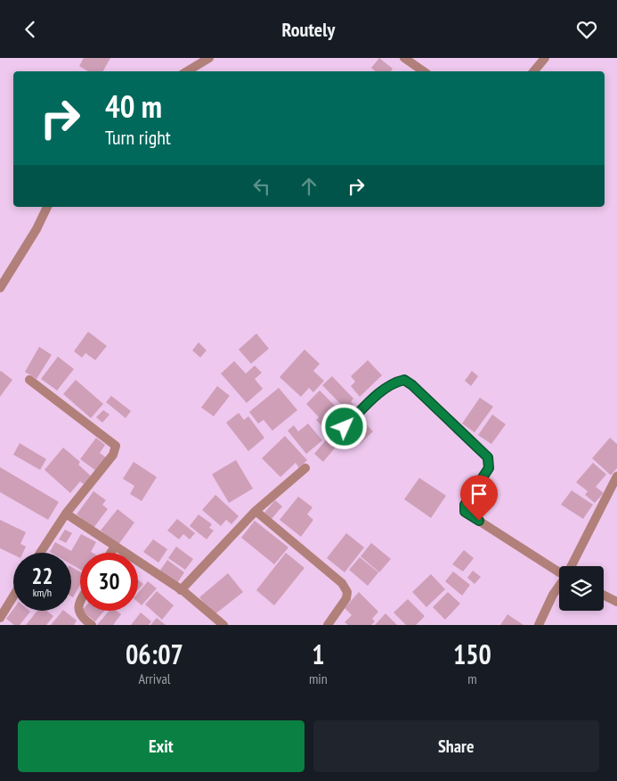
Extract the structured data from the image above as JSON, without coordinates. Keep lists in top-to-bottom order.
{
  "page": {
    "header": "Routely",
    "turn": ["40 m", "Turn right"],
    "speed": "22 km/h",
    "limit": "30",
    "eta": [
      "06:07",
      "Arrival",
      "1",
      "min",
      "150",
      "m"
    ],
    "buttons": ["Exit", "Share"]
  }
}
